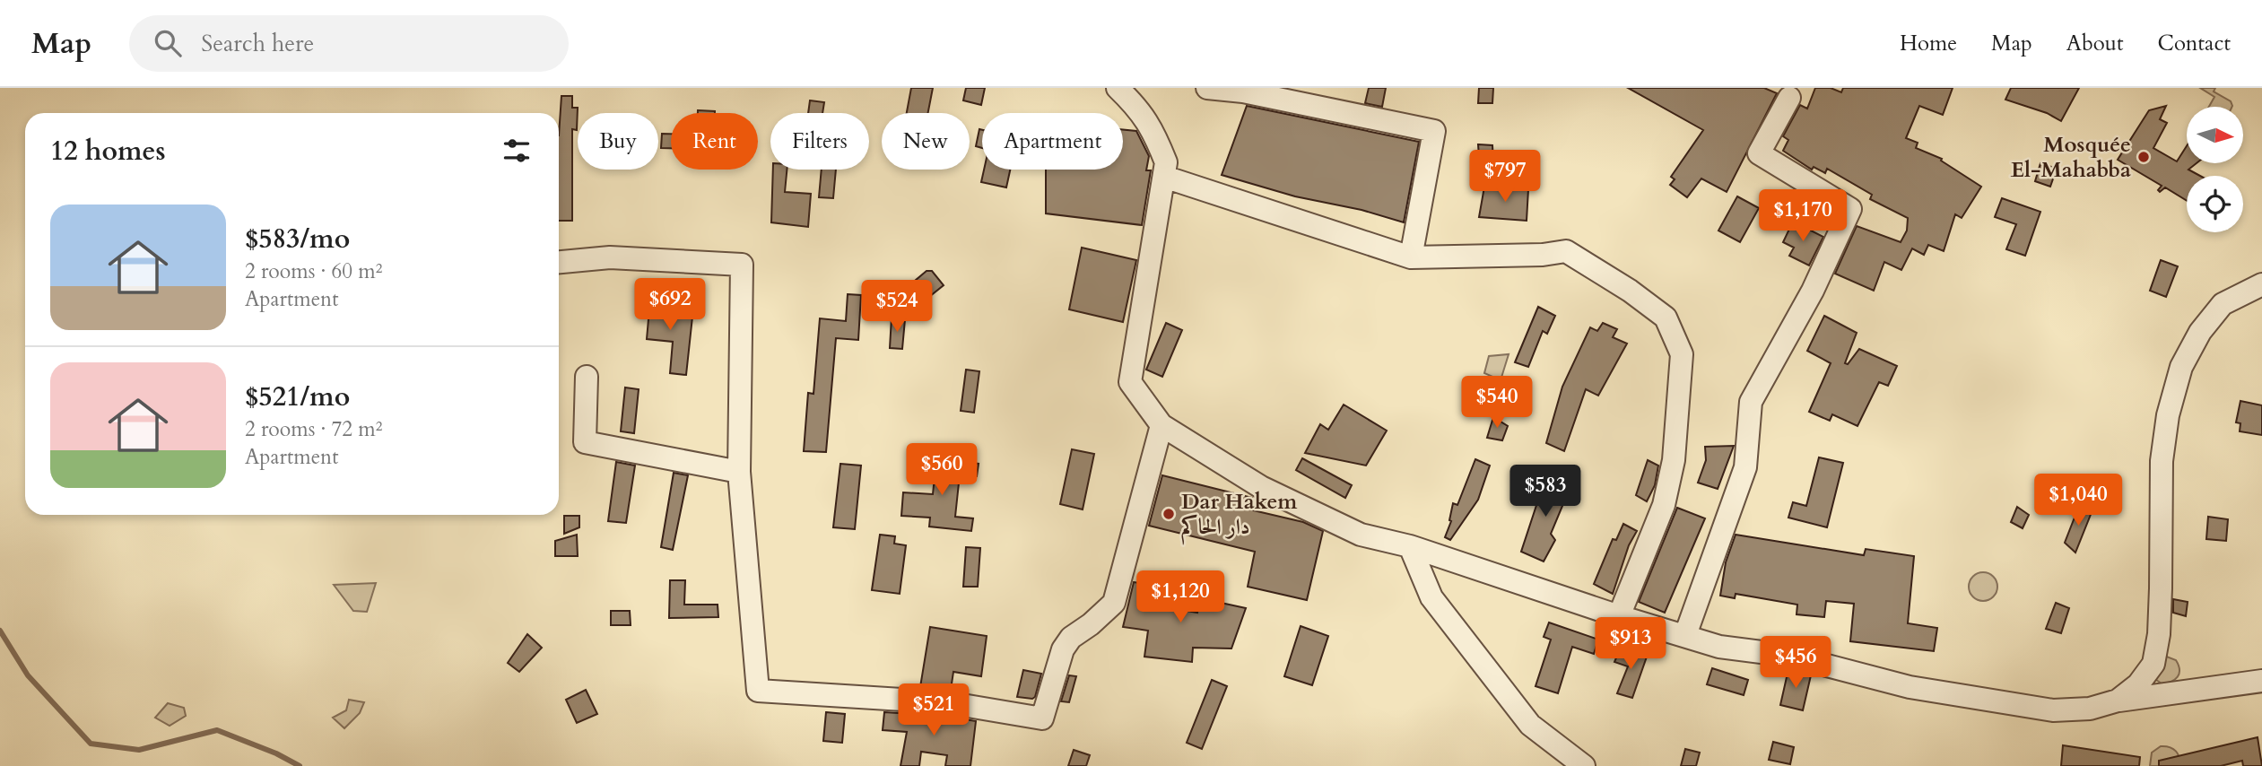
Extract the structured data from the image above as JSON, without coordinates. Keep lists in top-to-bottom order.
{
  "places": ["Mosquée El-Mahabba", "Dar Hakem دار الحاكم"],
  "north": "right",
  "page": {
    "header": "Map",
    "search": "Search here",
    "nav": [
      "Home",
      "Map",
      "About",
      "Contact"
    ],
    "chip": [
      "Buy",
      "Rent",
      "Filters",
      "New",
      "Apartment"
    ],
    "heading": "12 homes",
    "price": [
      "$797",
      "$1,170",
      "$692",
      "$524",
      "$540",
      "$560",
      "$583",
      "$1,040",
      "$1,120",
      "$913",
      "$456",
      "$521"
    ],
    "list": [
      {
        "name": "$583/mo",
        "note": "2 rooms · 60 m² · Apartment"
      },
      {
        "name": "$521/mo",
        "note": "2 rooms · 72 m² · Apartment"
      }
    ]
  }
}
